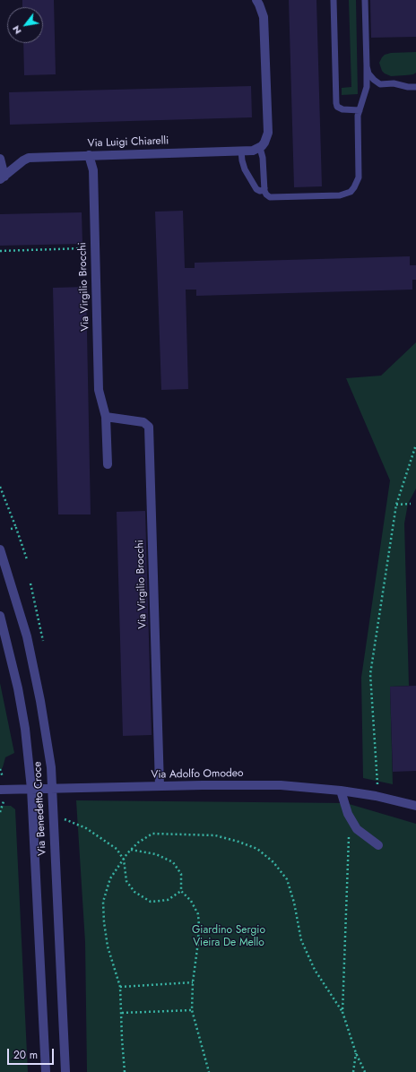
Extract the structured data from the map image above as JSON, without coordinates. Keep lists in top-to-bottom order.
{
  "streets": {
    "street": [
      "Via Luigi Chiarelli",
      "Via Virgilio Brocchi",
      "Via Adolfo Omodeo",
      "Via Benedetto Croce"
    ]
  },
  "crossings": [
    ["Via Luigi Chiarelli", "Via Virgilio Brocchi"],
    ["Via Virgilio Brocchi", "Via Adolfo Omodeo"],
    ["Via Adolfo Omodeo", "Via Benedetto Croce"]
  ],
  "parks": ["Giardino Sergio Vieira De Mello"],
  "scale_bar": "20 m",
  "north": "bottom left"
}
